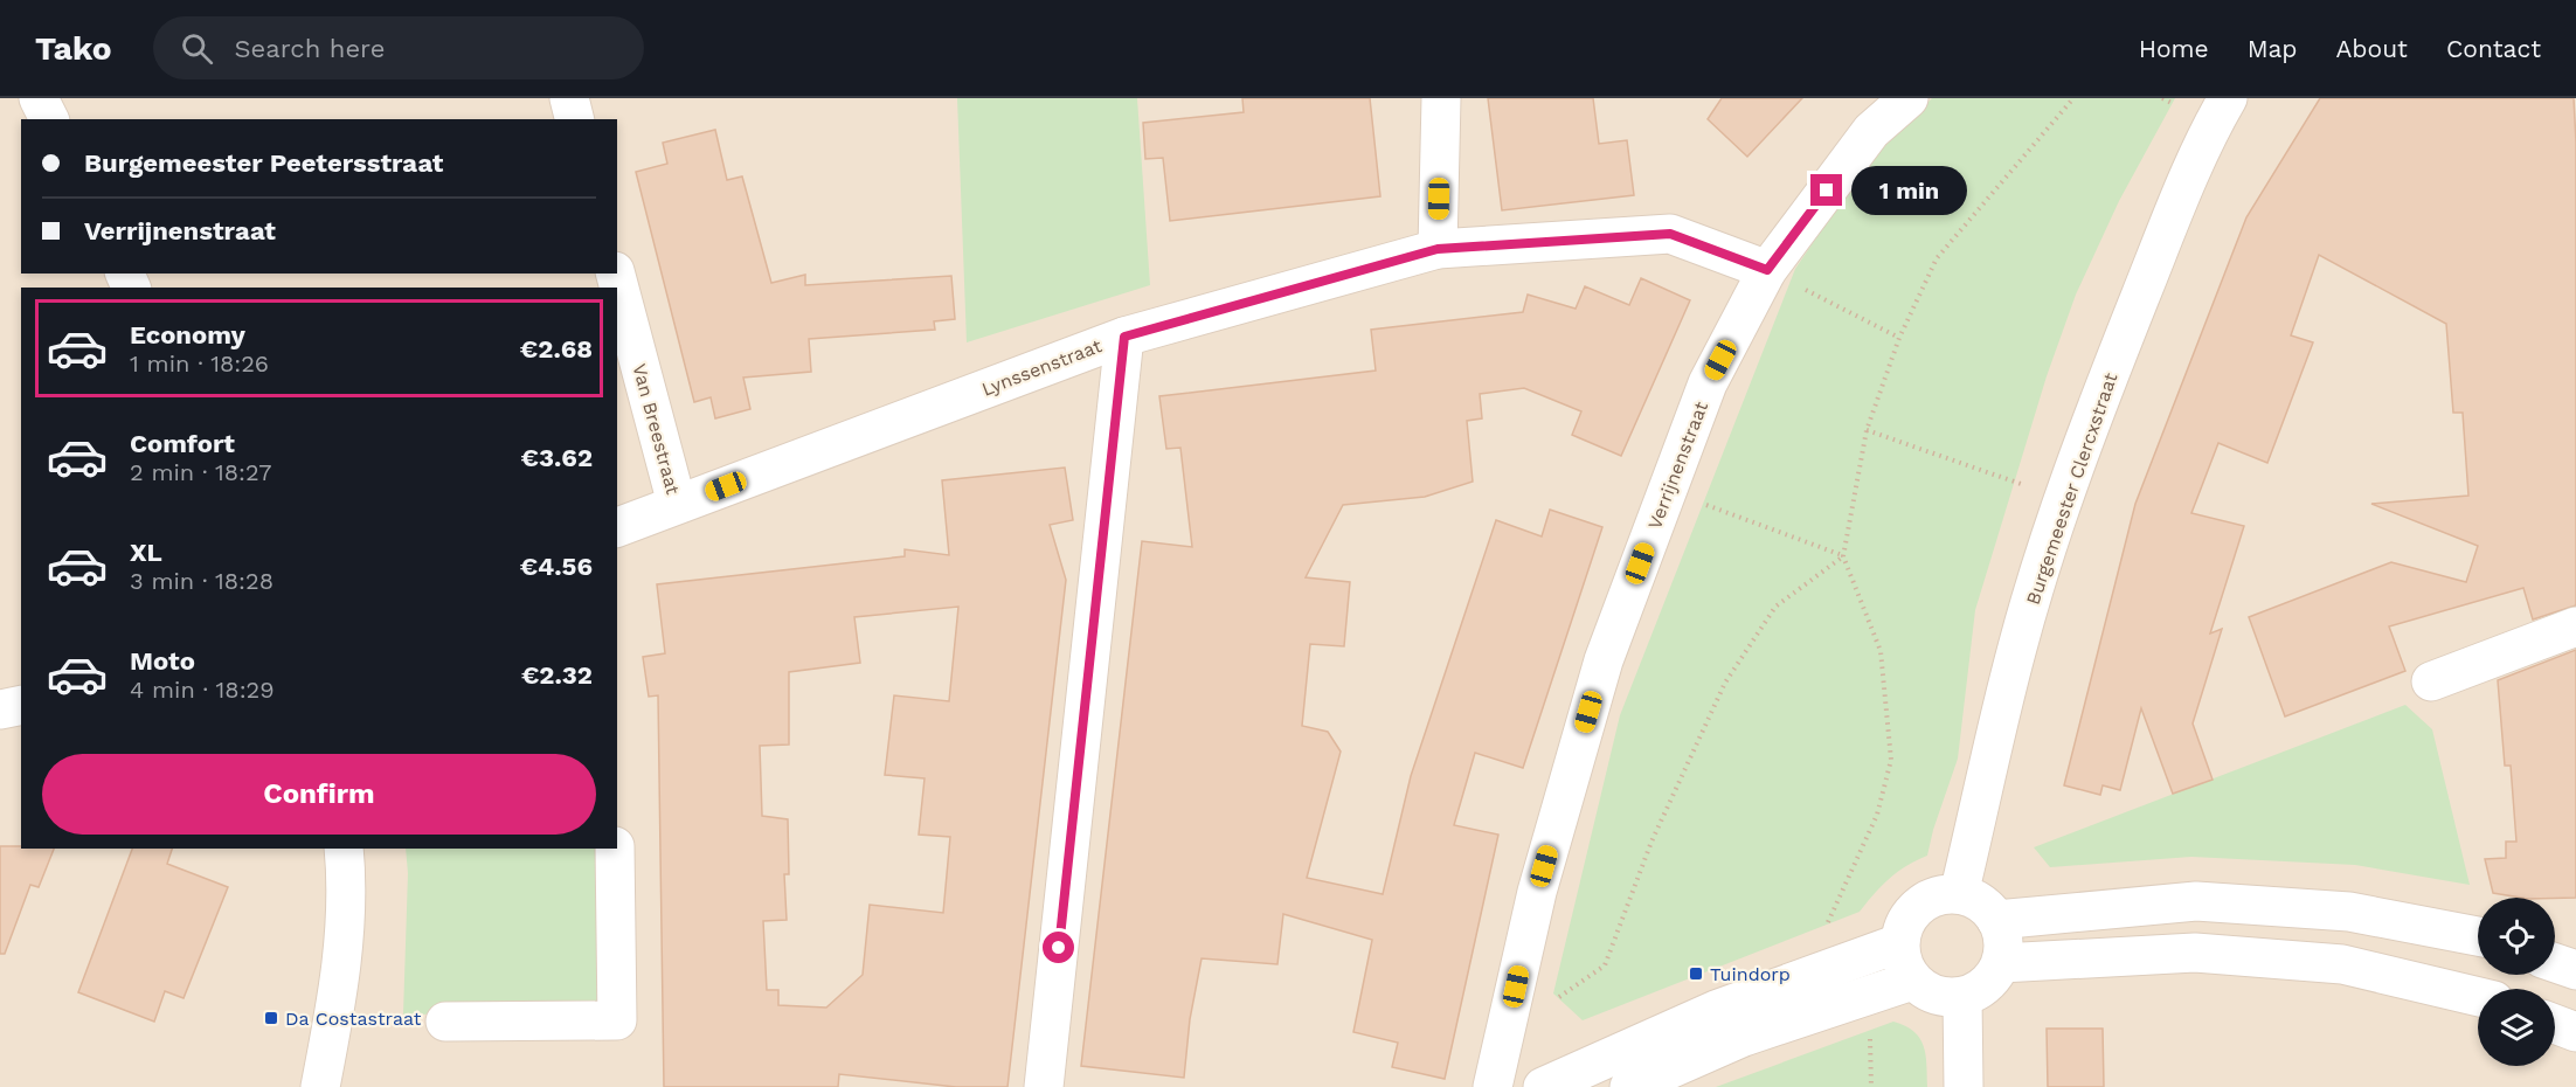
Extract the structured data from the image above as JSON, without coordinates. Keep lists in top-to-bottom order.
{
  "streets": {
    "street": [
      "Lynssenstraat",
      "Van Breestraat",
      "Verrijnenstraat",
      "Burgemeester Clercxstraat"
    ]
  },
  "crossings": [
    ["Lynssenstraat", "Van Breestraat"],
    ["Lynssenstraat", "Verrijnenstraat"]
  ],
  "places": {
    "transit": ["Tuindorp", "Da Costastraat"]
  },
  "page": {
    "header": "Tako",
    "search": "Search here",
    "nav": [
      "Home",
      "Map",
      "About",
      "Contact"
    ],
    "banner": ["Burgemeester Peetersstraat", "Verrijnenstraat"],
    "bubble": "1 min",
    "list": [
      {
        "name": "Economy",
        "note": "1 min · 18:26",
        "value": "€2.68"
      },
      {
        "name": "Comfort",
        "note": "2 min · 18:27",
        "value": "€3.62"
      },
      {
        "name": "XL",
        "note": "3 min · 18:28",
        "value": "€4.56"
      },
      {
        "name": "Moto",
        "note": "4 min · 18:29",
        "value": "€2.32"
      }
    ],
    "buttons": "Confirm"
  }
}
